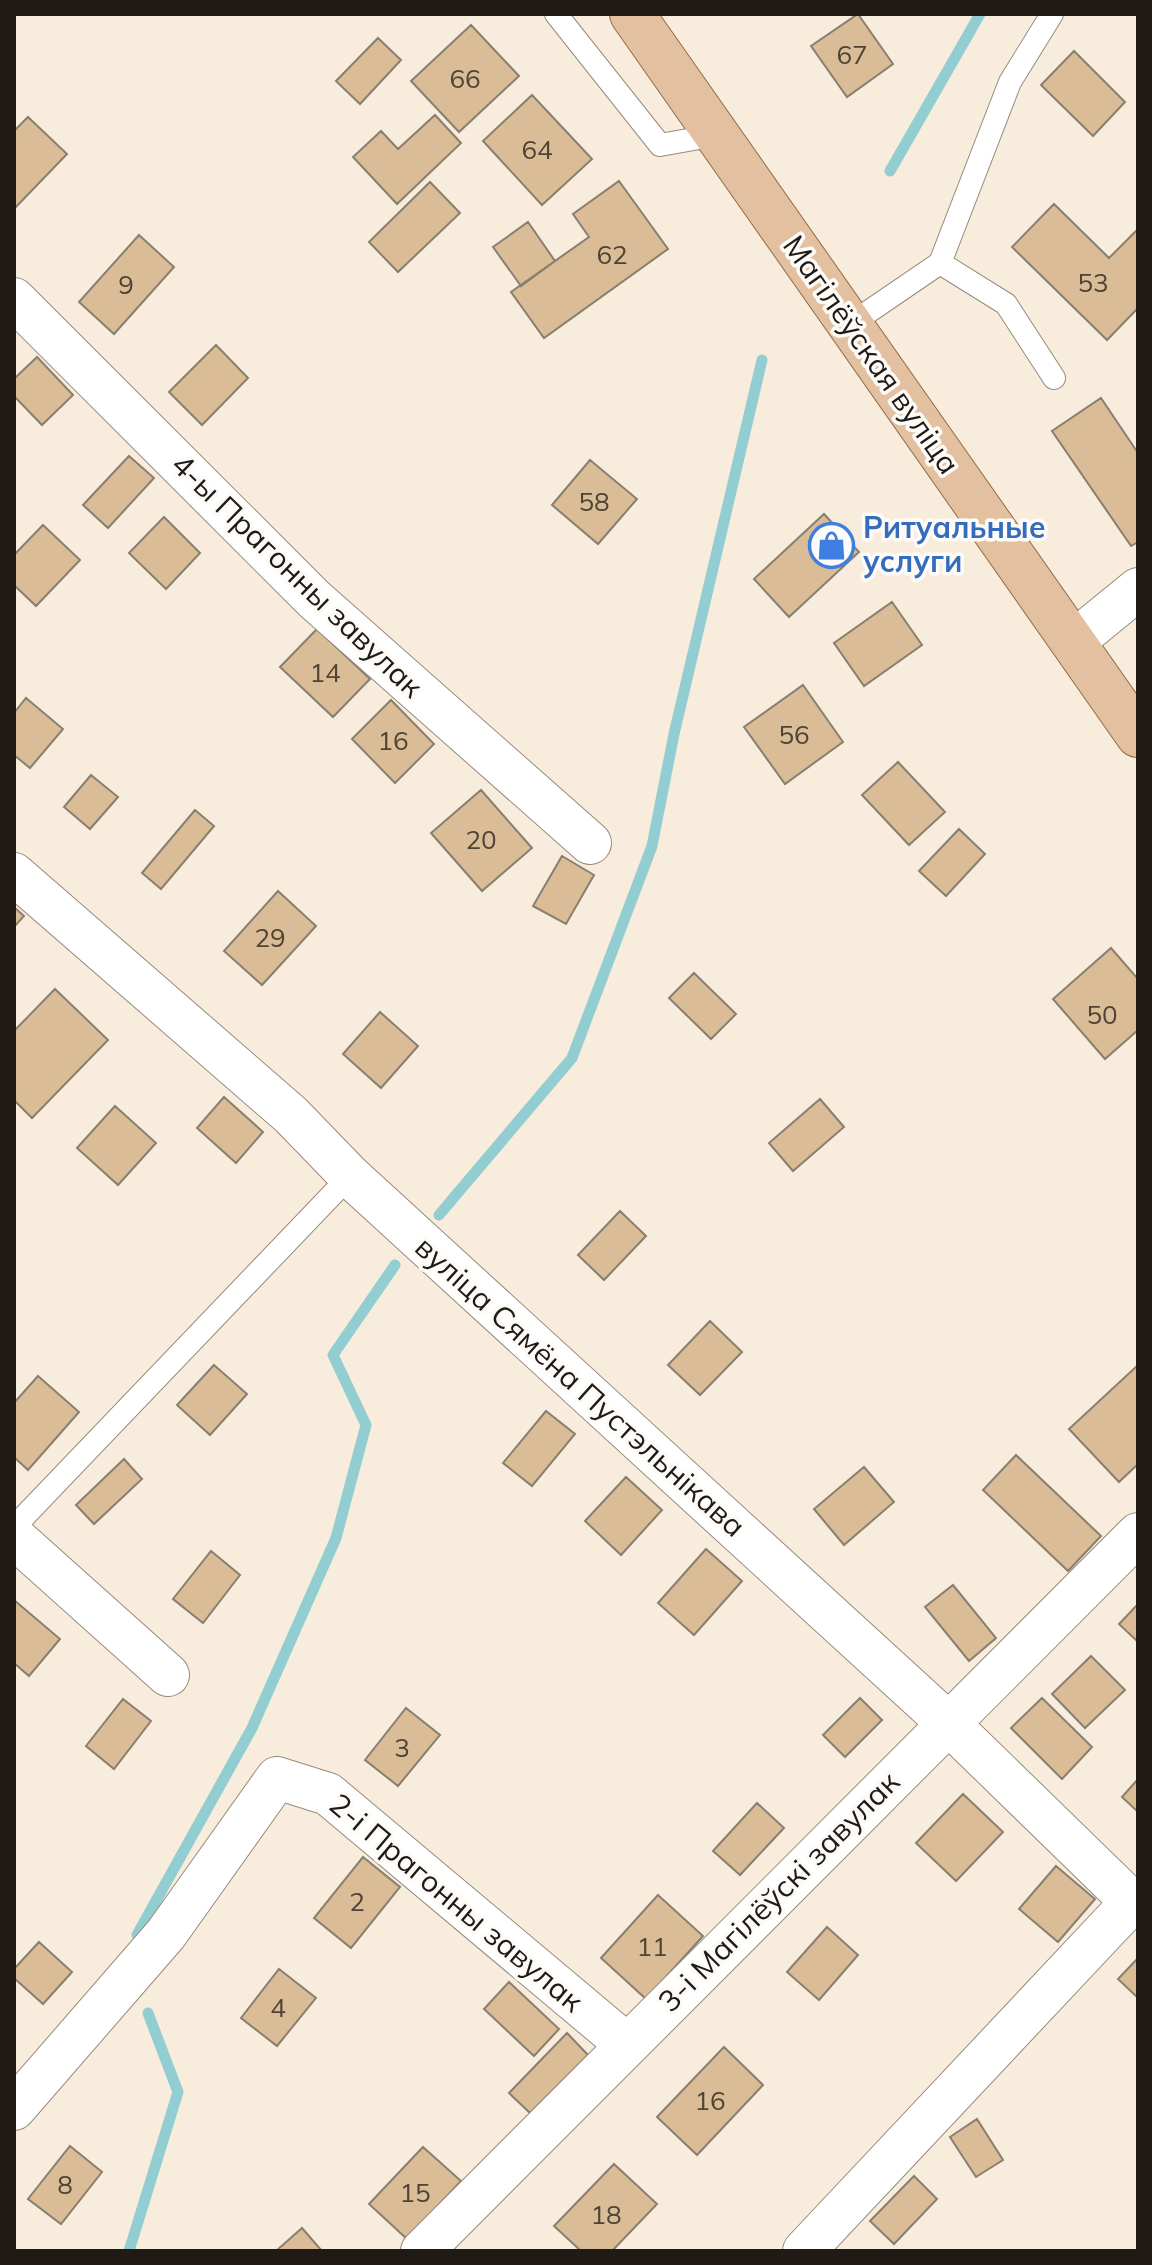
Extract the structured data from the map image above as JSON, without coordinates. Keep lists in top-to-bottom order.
{
  "streets": {
    "main road": ["Магілёўская вуліца"],
    "street": [
      "4-ы Прагонны завулак",
      "вуліца Сямёна Пустэльнікава",
      "3-і Магілёўскі завулак",
      "2-і Прагонны завулак"
    ]
  },
  "crossings": [
    ["вуліца Сямёна Пустэльнікава", "3-і Магілёўскі завулак"],
    ["3-і Магілёўскі завулак", "2-і Прагонны завулак"]
  ],
  "places": {
    "shop": ["Ритуальные услуги"]
  },
  "house_numbers": [
    "67",
    "66",
    "64",
    "62",
    "53",
    "9",
    "58",
    "14",
    "56",
    "16",
    "20",
    "29",
    "50",
    "3",
    "2",
    "11",
    "4",
    "16",
    "8",
    "15",
    "18"
  ]
}
